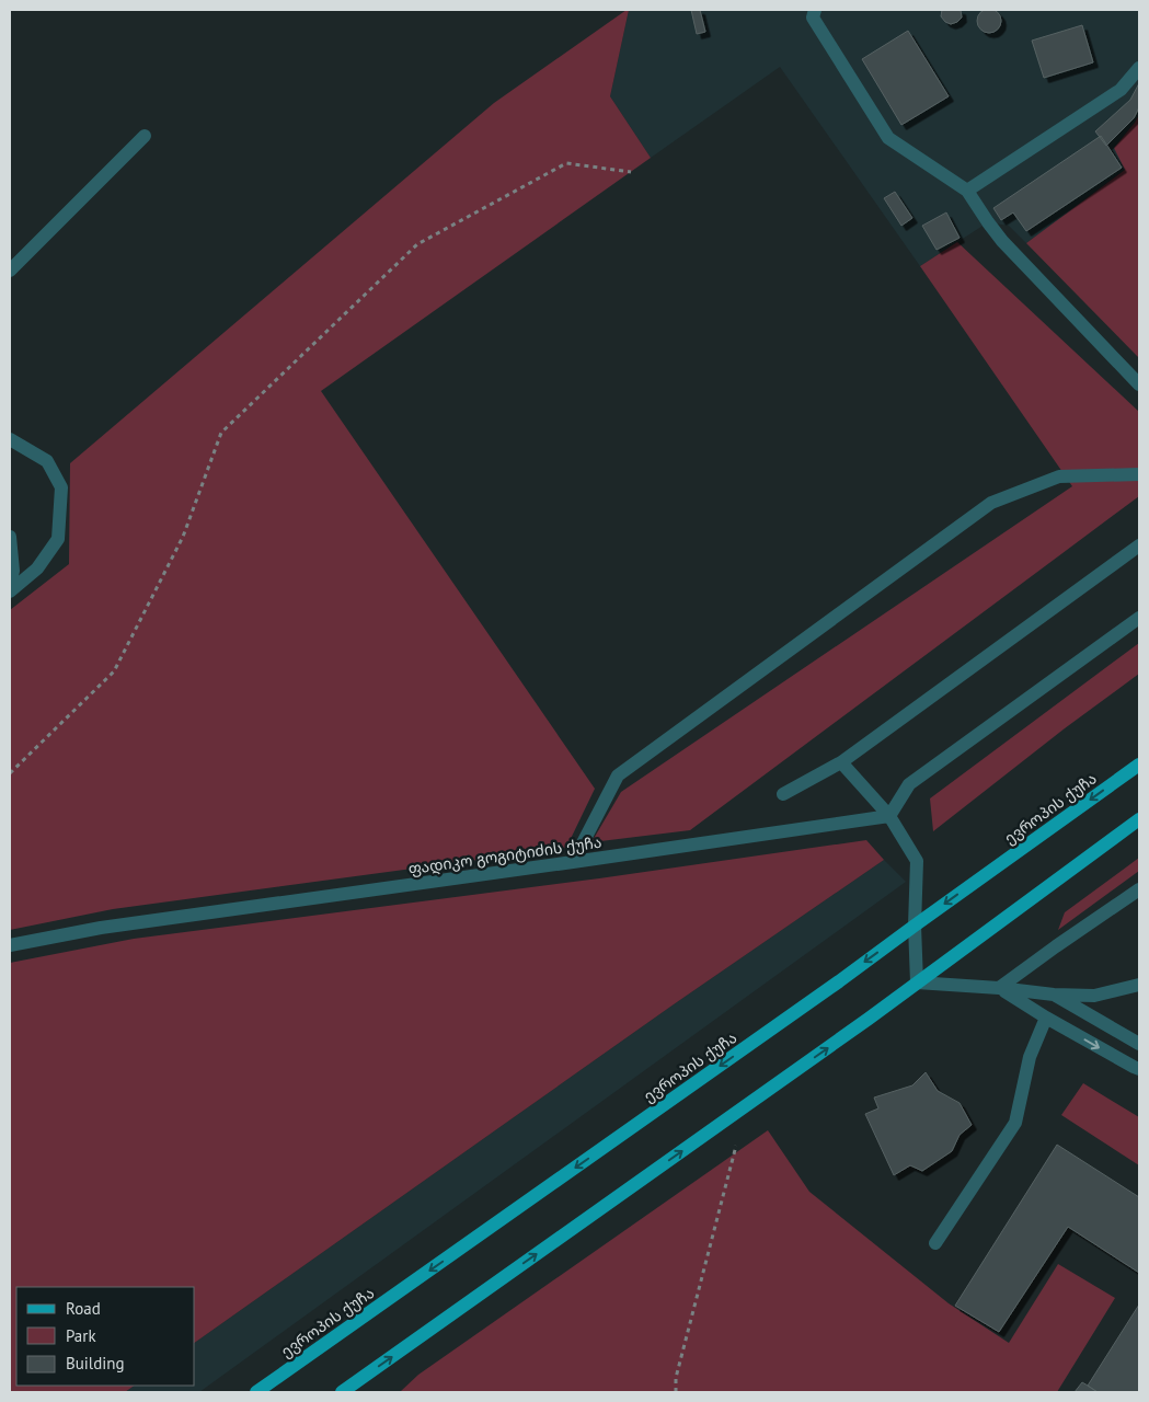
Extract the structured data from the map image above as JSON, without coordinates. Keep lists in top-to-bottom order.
{
  "streets": {
    "main road": ["ევროპის ქუჩა"],
    "street": ["ფადიკო გოგიტიძის ქუჩა"]
  },
  "legend": ["Road", "Park", "Building"]
}
